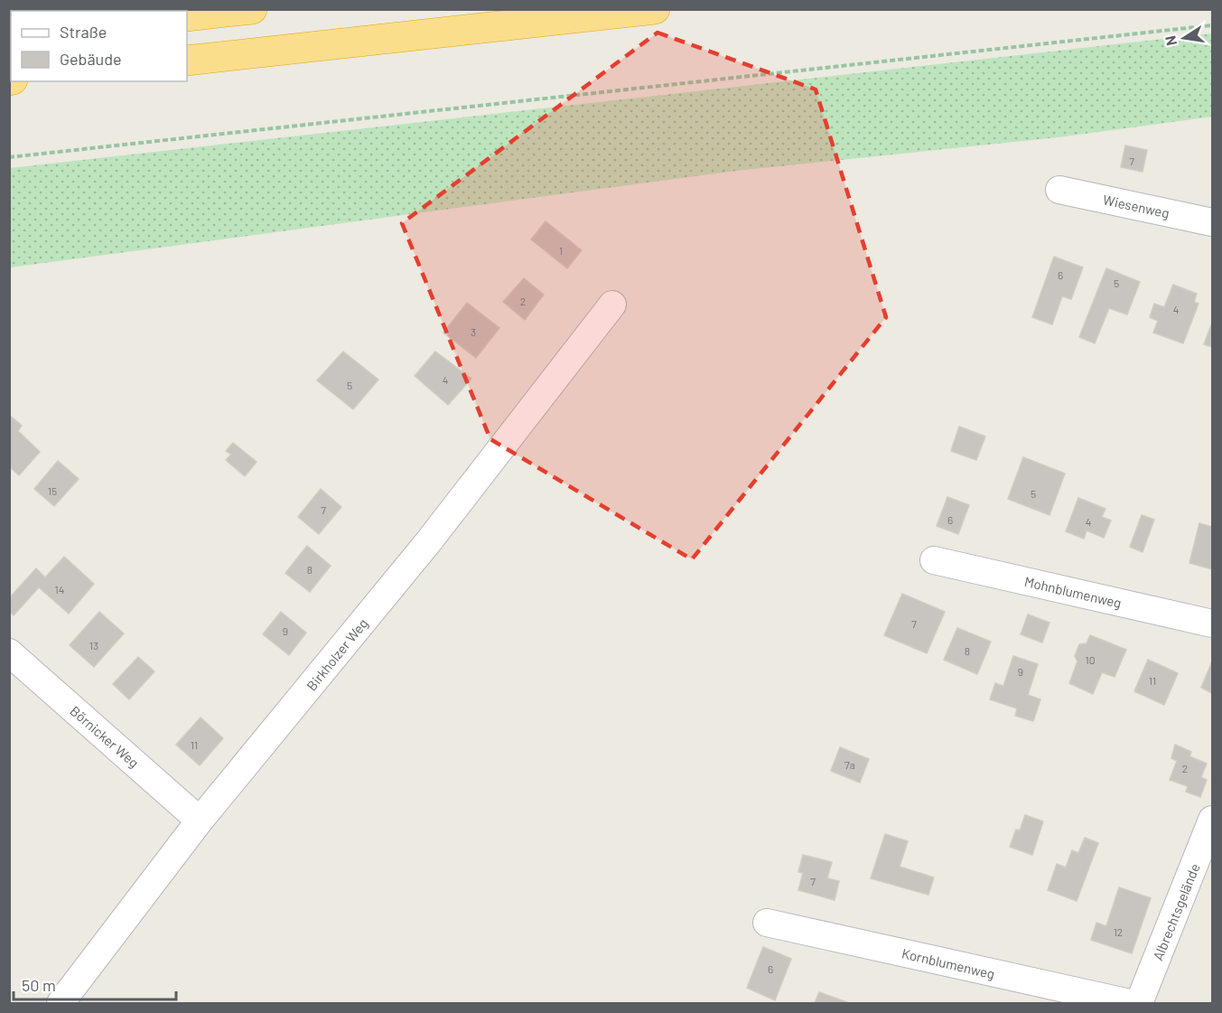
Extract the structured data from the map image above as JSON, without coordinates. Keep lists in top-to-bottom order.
{
  "streets": {
    "street": [
      "Wiesenweg",
      "Mohnblumenweg",
      "Birkholzer Weg",
      "Börnicker Weg",
      "Albrechtsgelände",
      "Kornblumenweg"
    ]
  },
  "crossings": [
    ["Birkholzer Weg", "Börnicker Weg"]
  ],
  "house_numbers": [
    "7",
    "1",
    "6",
    "5",
    "2",
    "4",
    "3",
    "4",
    "5",
    "15",
    "5",
    "7",
    "6",
    "4",
    "8",
    "14",
    "7",
    "9",
    "13",
    "8",
    "10",
    "9",
    "11",
    "11",
    "7a",
    "2",
    "7",
    "12",
    "6"
  ],
  "legend": ["Straße", "Gebäude"],
  "scale_bar": "50 m",
  "north": "left"
}
